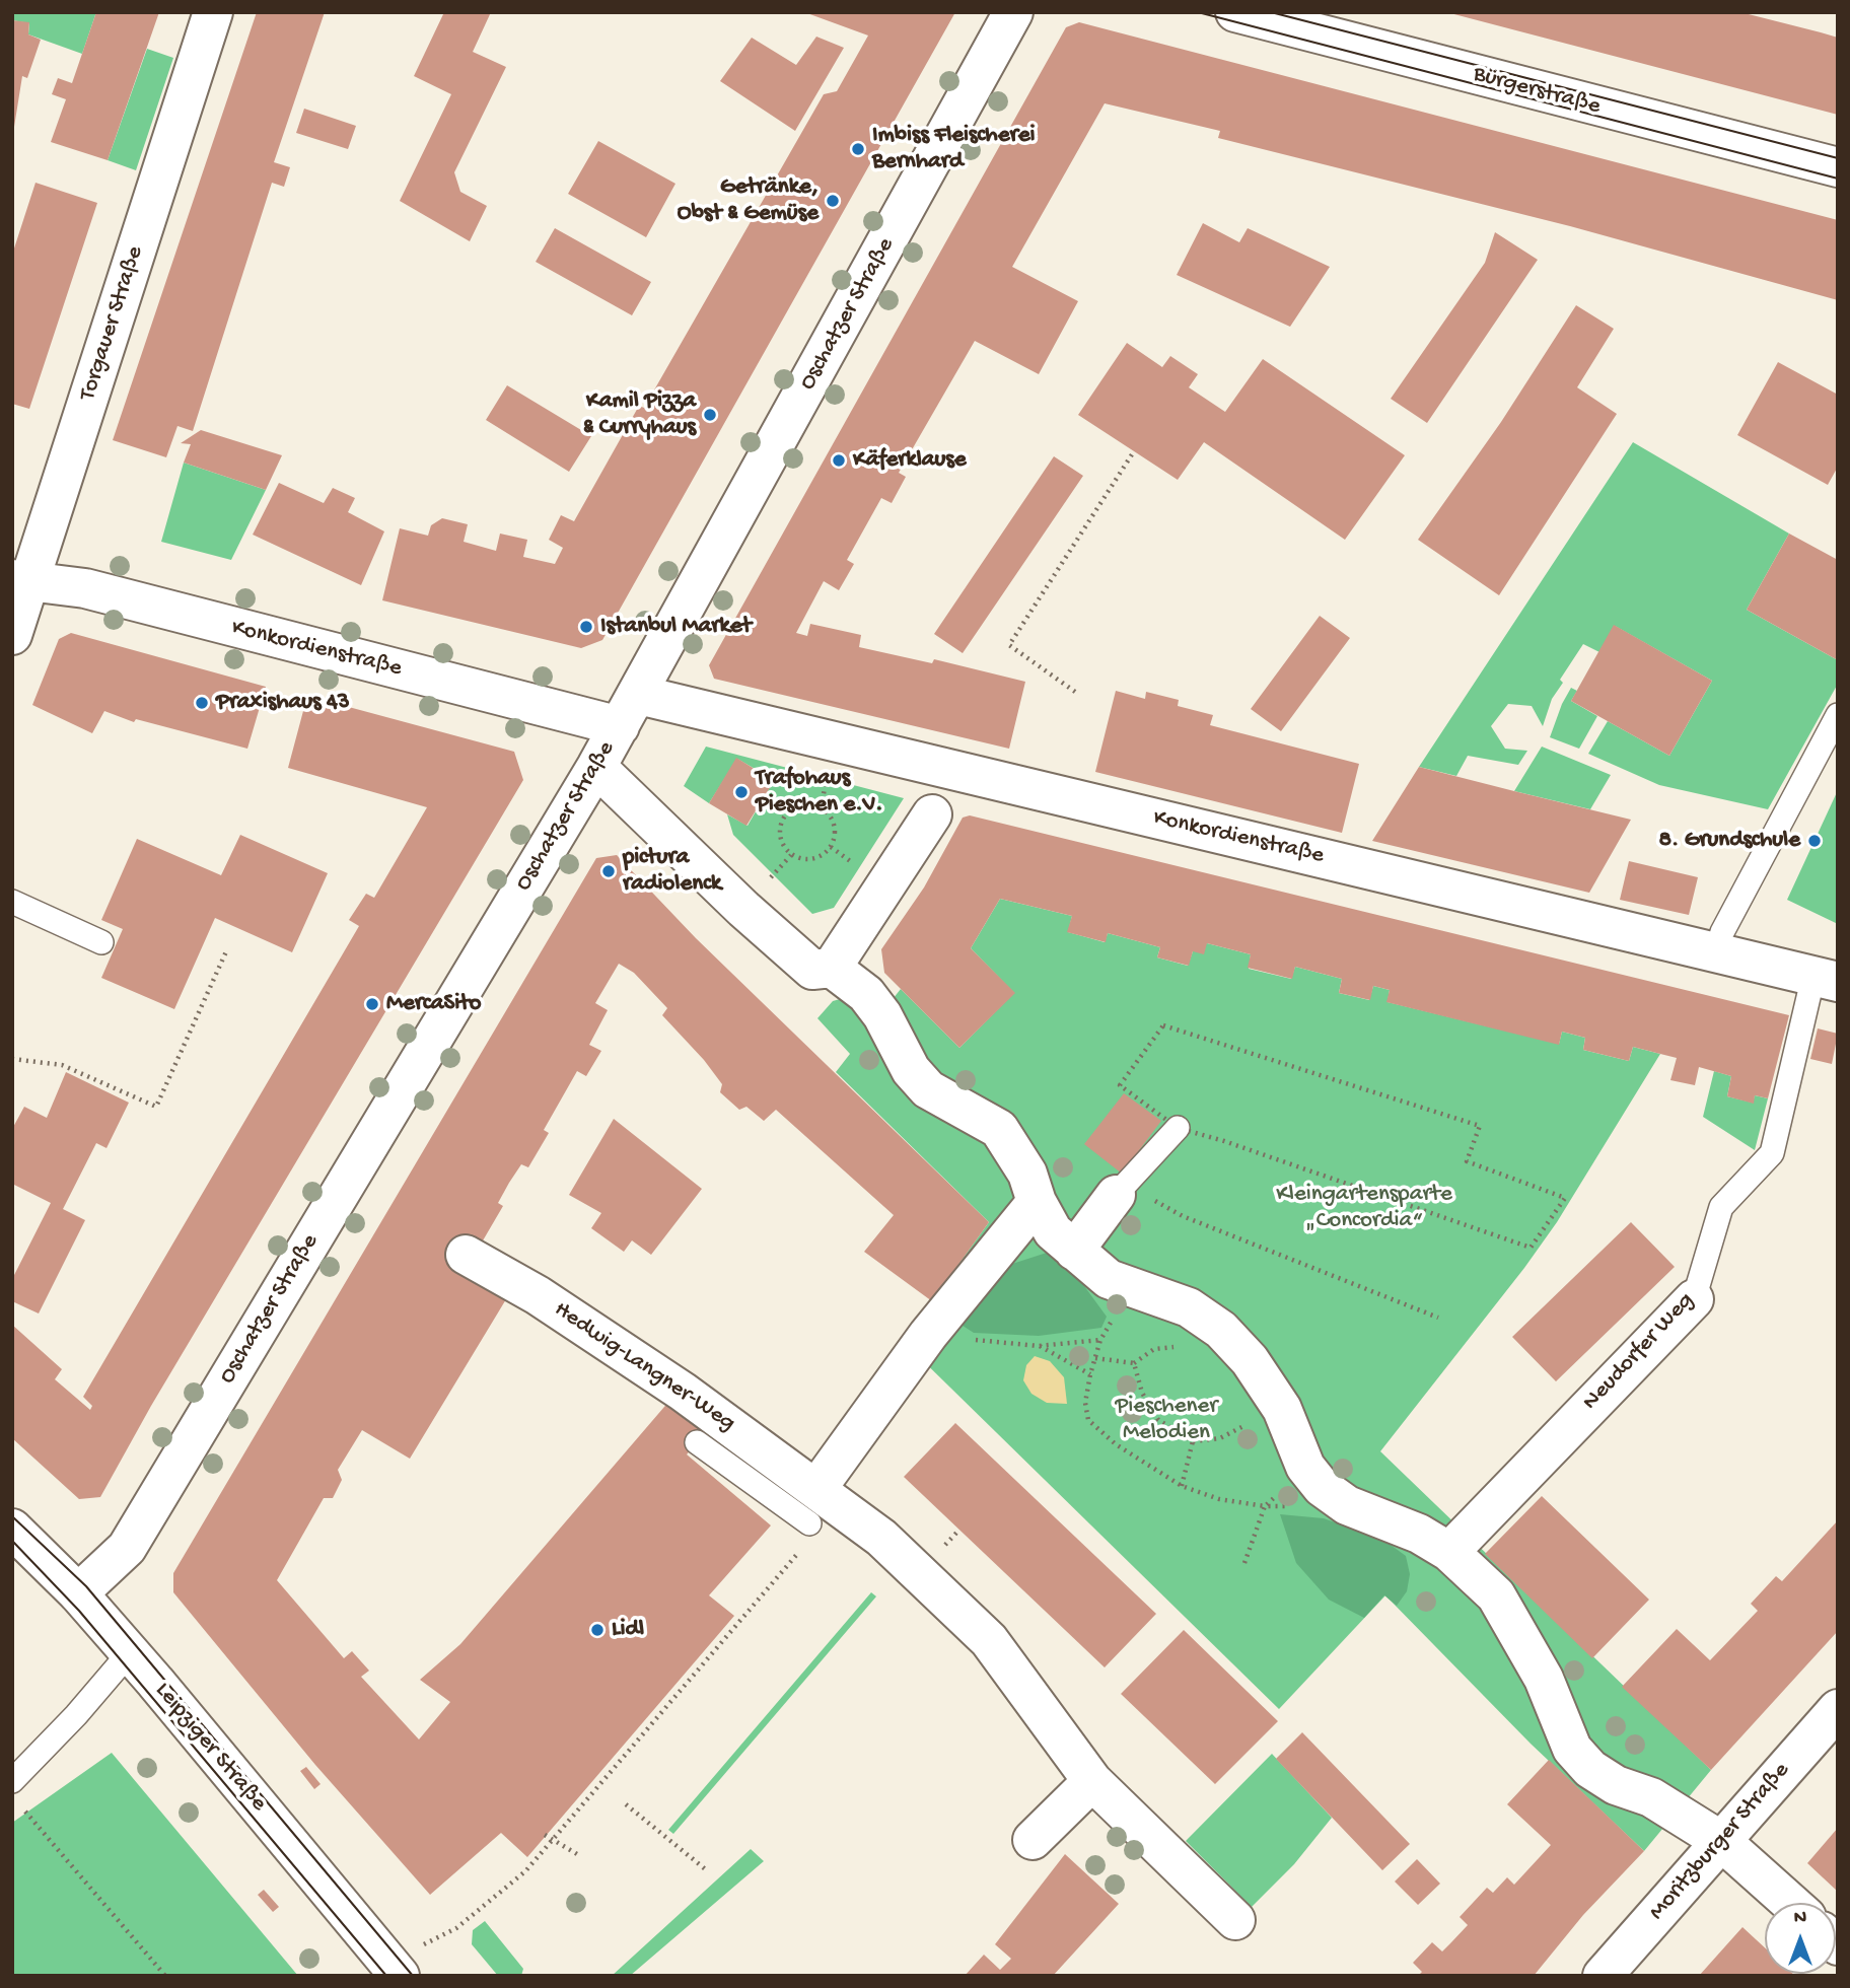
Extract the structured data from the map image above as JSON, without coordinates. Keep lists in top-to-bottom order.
{
  "streets": {
    "street": [
      "Bürgerstraße",
      "Oschatzer Straße",
      "Torgauer Straße",
      "Konkordienstraße",
      "Neudorfer Weg",
      "Hedwig-Langner-Weg",
      "Leipziger Straße",
      "Moritzburger Straße"
    ]
  },
  "crossings": [
    ["Oschatzer Straße", "Konkordienstraße"],
    ["Oschatzer Straße", "Leipziger Straße"],
    ["Torgauer Straße", "Konkordienstraße"],
    ["Konkordienstraße", "Neudorfer Weg"]
  ],
  "parks": ["Kleingartensparte „Concordia“", "Pieschener Melodien"],
  "places": [
    "Imbiss Fleischerei Bernhard",
    "Getränke, Obst & Gemüse",
    "Kamil Pizza & Curryhaus",
    "Käferklause",
    "Istanbul Market",
    "Praxishaus 43",
    "Trafohaus Pieschen e.V.",
    "8. Grundschule",
    "pictura radiolenck",
    "MercaSito",
    "Lidl"
  ],
  "north": "top"
}
